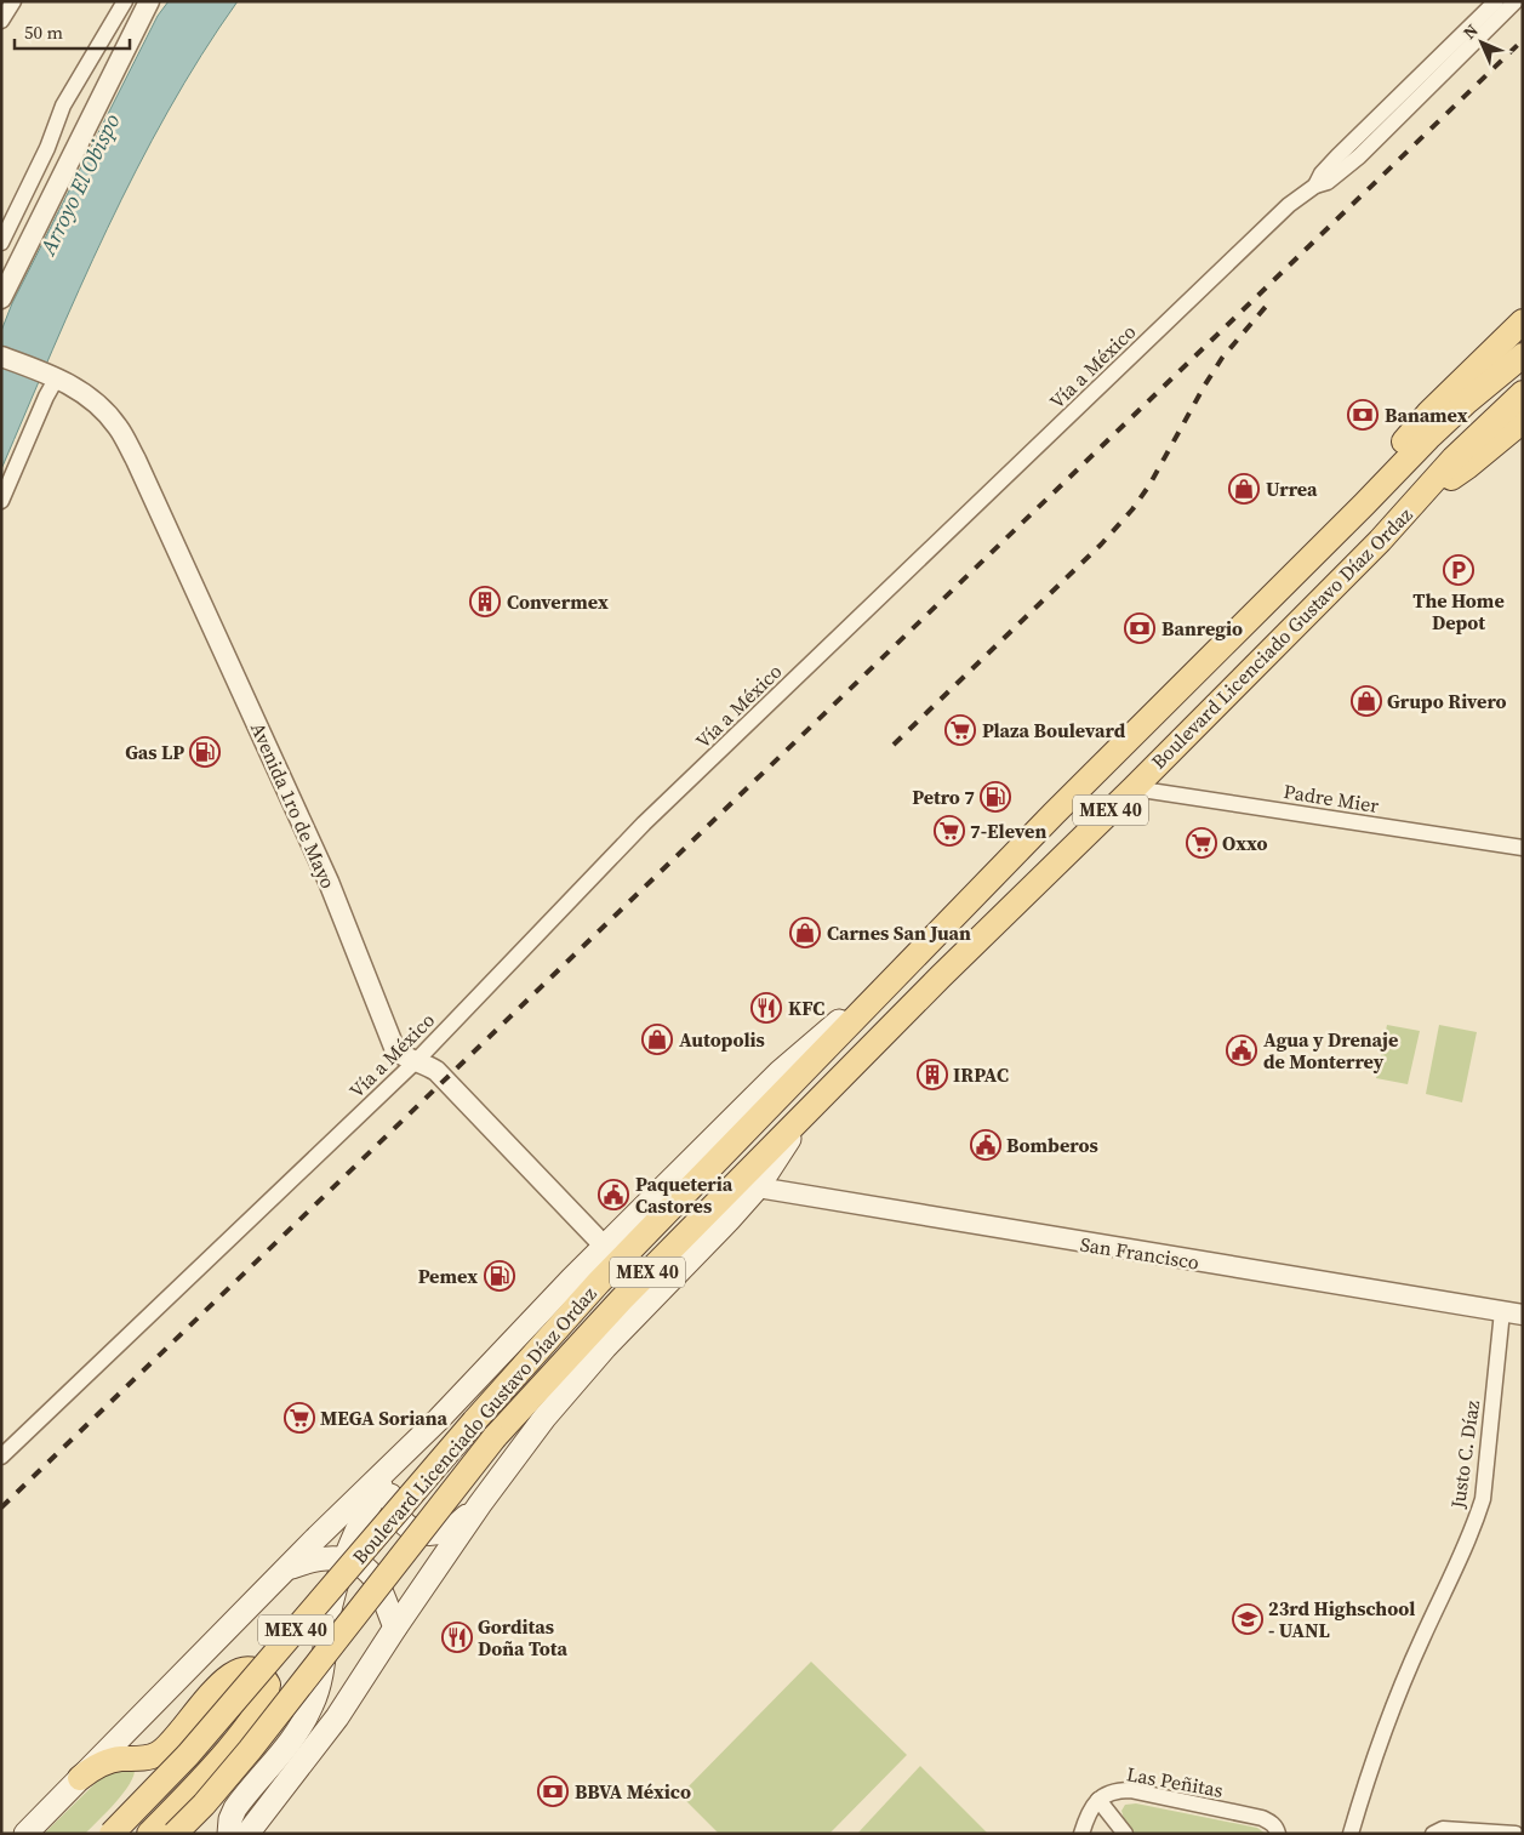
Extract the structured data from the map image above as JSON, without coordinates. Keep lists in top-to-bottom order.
{
  "streets": {
    "main road": ["Boulevard Licenciado Gustavo Díaz Ordaz", "MEX 40"],
    "street": [
      "Vía a México",
      "Padre Mier",
      "Avenida 1ro de Mayo",
      "San Francisco",
      "Justo C. Díaz",
      "Las Peñitas"
    ]
  },
  "crossings": [
    ["Vía a México", "Avenida 1ro de Mayo"],
    ["Boulevard Licenciado Gustavo Díaz Ordaz", "Padre Mier"],
    ["Boulevard Licenciado Gustavo Díaz Ordaz", "Avenida 1ro de Mayo"],
    ["Boulevard Licenciado Gustavo Díaz Ordaz", "San Francisco"],
    ["San Francisco", "Justo C. Díaz"]
  ],
  "water": ["Arroyo El Obispo"],
  "places": {
    "bank": ["Banamex", "Banregio", "BBVA México"],
    "shop": [
      "Urrea",
      "Grupo Rivero",
      "Carnes San Juan",
      "Autopolis"
    ],
    "parking": ["The Home Depot"],
    "building": ["Convermex", "IRPAC"],
    "supermarket": [
      "Plaza Boulevard",
      "7-Eleven",
      "Oxxo",
      "MEGA Soriana"
    ],
    "fuel station": ["Gas LP", "Petro 7", "Pemex"],
    "restaurant": ["KFC", "Gorditas Doña Tota"],
    "public building": ["Agua y Drenaje de Monterrey", "Bomberos", "Paqueteria Castores"],
    "school or university": ["23rd Highschool - UANL"]
  },
  "scale_bar": "50 m",
  "north": "top left"
}
